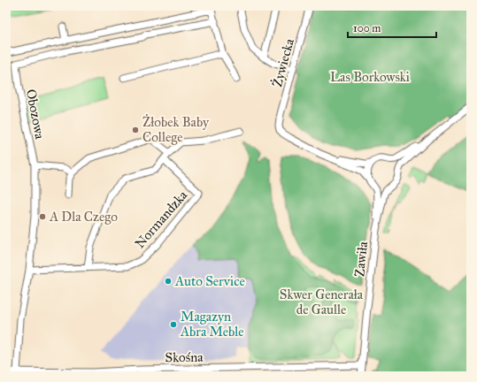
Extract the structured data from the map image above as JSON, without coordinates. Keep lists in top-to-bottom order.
{
  "streets": {
    "street": [
      "Żywiecka",
      "Obozowa",
      "Normandzka",
      "Zawiła",
      "Skośna"
    ]
  },
  "crossings": [
    ["Żywiecka", "Zawiła"],
    ["Obozowa", "Normandzka"],
    ["Obozowa", "Skośna"],
    ["Zawiła", "Skośna"]
  ],
  "parks": ["Las Borkowski", "Skwer Generała de Gaulle"],
  "places": [
    "Żłobek Baby College",
    "A Dla Czego",
    "Auto Service",
    "Magazyn Abra Meble"
  ],
  "scale_bar": "100 m"
}
